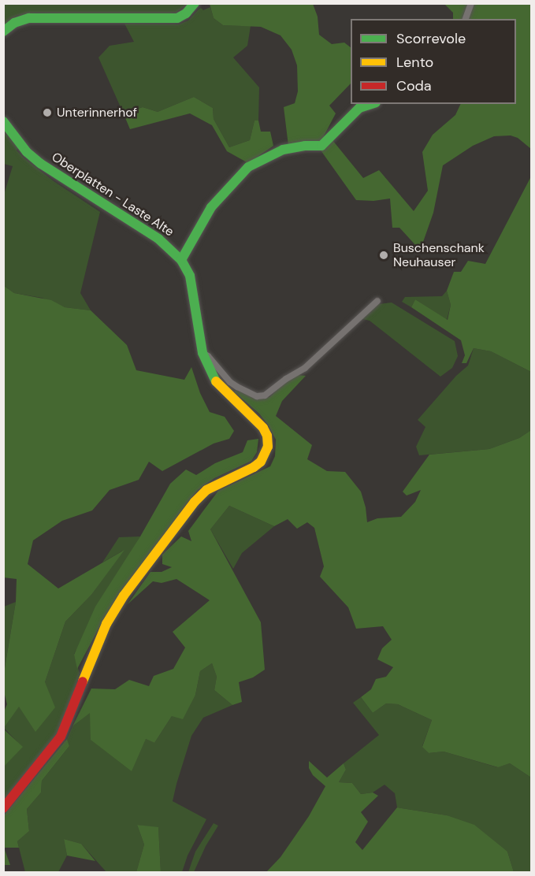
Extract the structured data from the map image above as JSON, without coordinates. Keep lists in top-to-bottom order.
{
  "streets": {
    "main road": ["Oberplatten - Laste Alte"]
  },
  "places": ["Unterinnerhof", "Buschenschank Neuhauser"],
  "legend": ["Scorrevole", "Lento", "Coda"]
}
